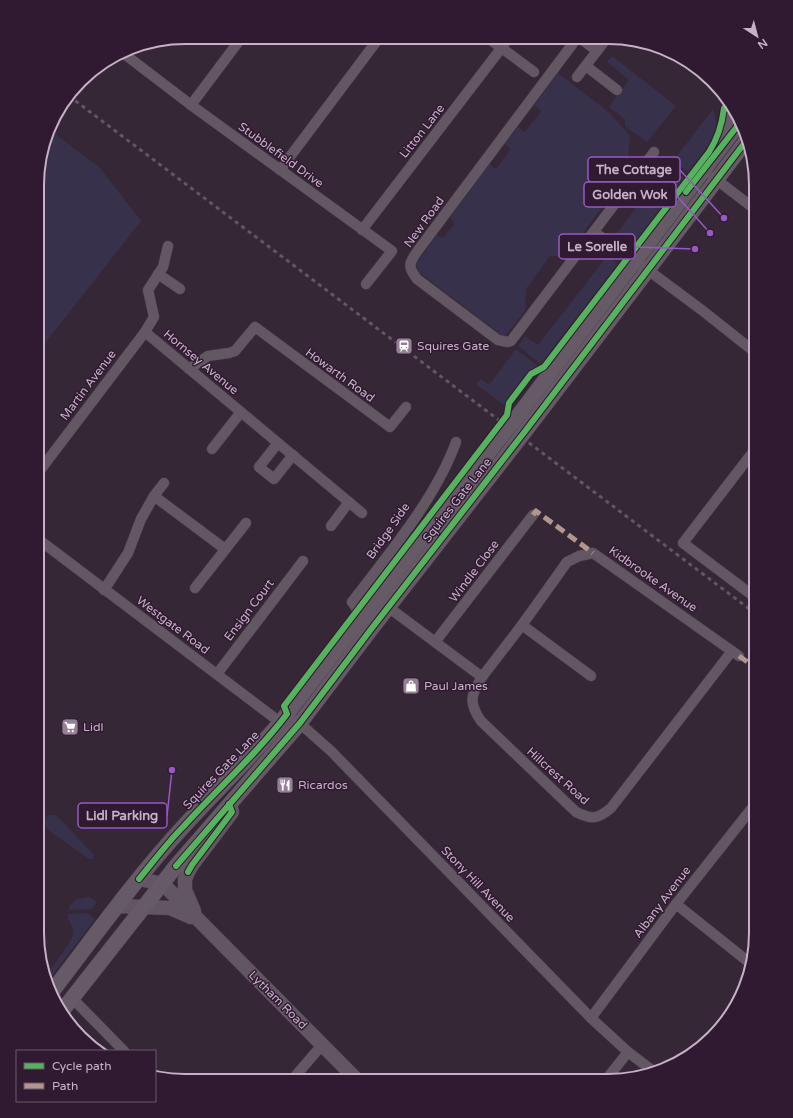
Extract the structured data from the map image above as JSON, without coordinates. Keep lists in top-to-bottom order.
{
  "streets": {
    "main road": ["Squires Gate Lane", "Lytham Road"],
    "street": [
      "Litton Lane",
      "Stubblefield Drive",
      "New Road",
      "Hornsey Avenue",
      "Howarth Road",
      "Martin Avenue",
      "Bridge Side",
      "Windle Close",
      "Kidbrooke Avenue",
      "Ensign Court",
      "Westgate Road",
      "Hillcrest Road",
      "Stony Hill Avenue",
      "Albany Avenue"
    ]
  },
  "crossings": [
    ["Litton Lane", "Stubblefield Drive"],
    ["Hornsey Avenue", "Howarth Road"],
    ["Hornsey Avenue", "Martin Avenue"],
    ["Squires Gate Lane", "Bridge Side"],
    ["Squires Gate Lane", "Westgate Road"],
    ["Squires Gate Lane", "Stony Hill Avenue"],
    ["Squires Gate Lane", "Lytham Road"],
    ["Kidbrooke Avenue", "Hillcrest Road"],
    ["Ensign Court", "Westgate Road"],
    ["Westgate Road", "Stony Hill Avenue"],
    ["Stony Hill Avenue", "Albany Avenue"]
  ],
  "places": {
    "other": [
      "The Cottage",
      "Golden Wok",
      "Le Sorelle",
      "Lidl Parking"
    ],
    "station": ["Squires Gate"],
    "shop": ["Paul James"],
    "supermarket": ["Lidl"],
    "restaurant": ["Ricardos"]
  },
  "legend": ["Cycle path", "Path"],
  "north": "bottom right"
}
